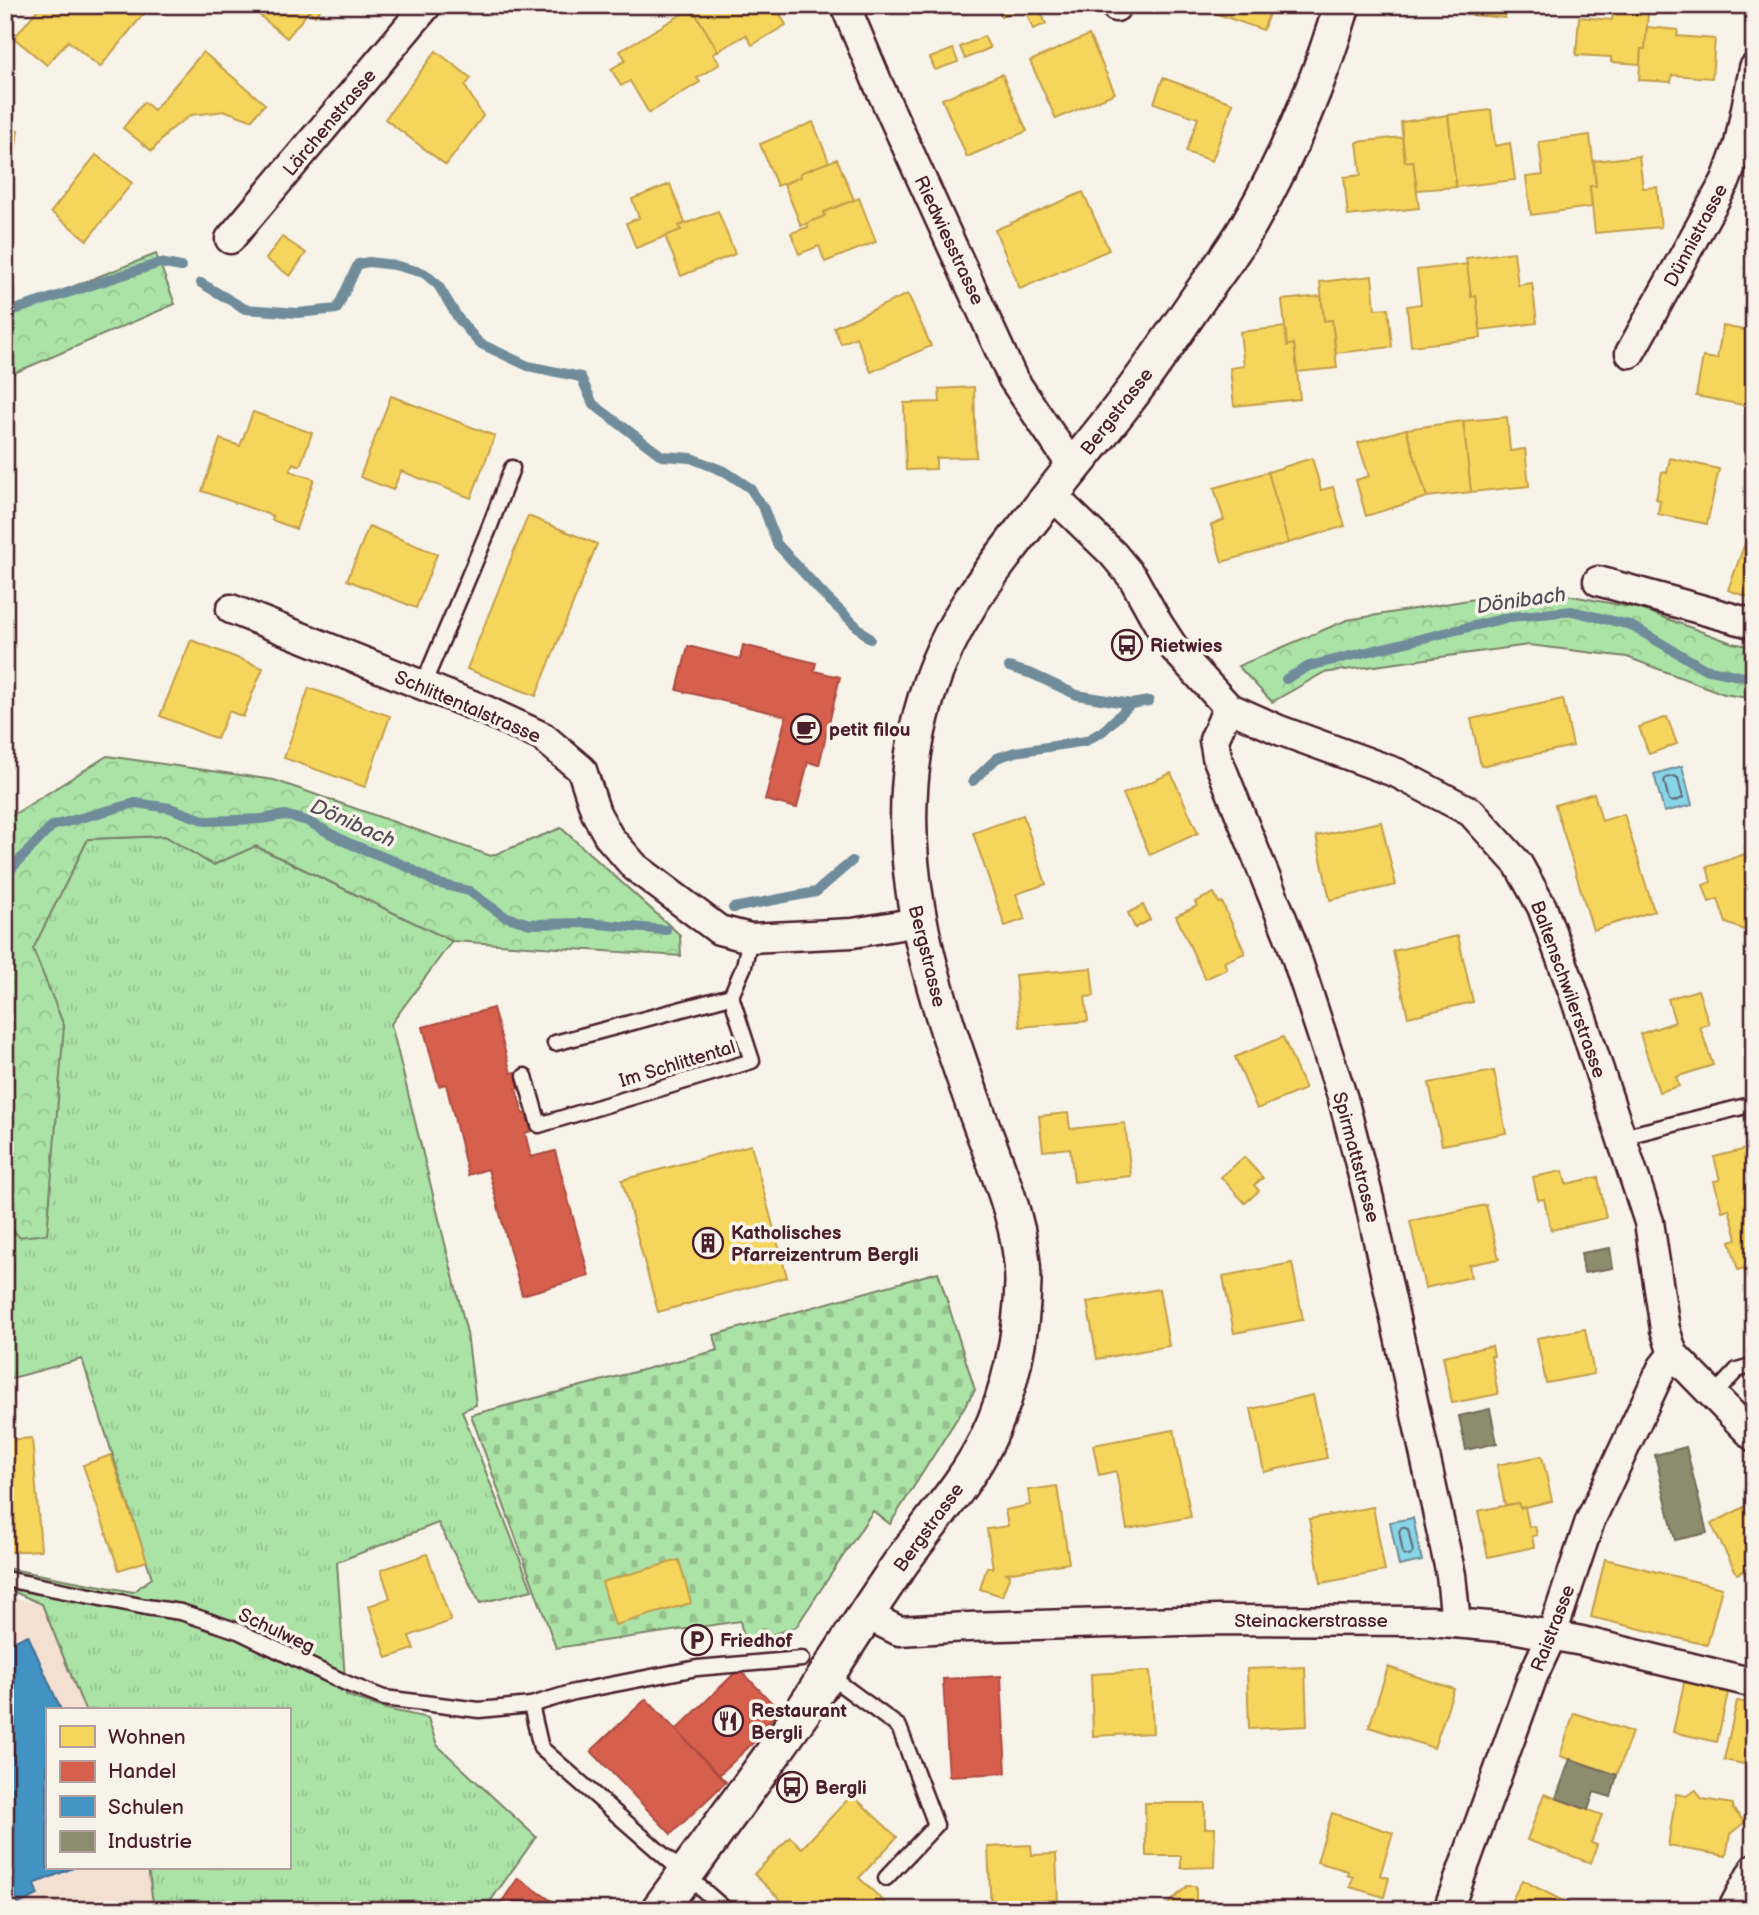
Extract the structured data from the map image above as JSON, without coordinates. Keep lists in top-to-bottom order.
{
  "streets": {
    "street": [
      "Lärchenstrasse",
      "Dünnistrasse",
      "Riedwiesstrasse",
      "Bergstrasse",
      "Schlittentalstrasse",
      "Baltenschwilerstrasse",
      "Spirmattstrasse",
      "Steinackerstrasse",
      "Raistrasse"
    ],
    "lane": ["Im Schlittental", "Schulweg"]
  },
  "crossings": [
    ["Riedwiesstrasse", "Bergstrasse"],
    ["Bergstrasse", "Schlittentalstrasse"],
    ["Bergstrasse", "Baltenschwilerstrasse"],
    ["Bergstrasse", "Steinackerstrasse"],
    ["Bergstrasse", "Schulweg"],
    ["Baltenschwilerstrasse", "Spirmattstrasse"],
    ["Baltenschwilerstrasse", "Raistrasse"],
    ["Spirmattstrasse", "Steinackerstrasse"],
    ["Steinackerstrasse", "Raistrasse"]
  ],
  "water": ["Dönibach"],
  "places": {
    "bus stop": ["Rietwies", "Bergli"],
    "cafe": ["petit filou"],
    "building": ["Katholisches Pfarreizentrum Bergli"],
    "parking": ["Friedhof"],
    "restaurant": ["Restaurant Bergli"]
  },
  "legend": [
    "Wohnen",
    "Handel",
    "Schulen",
    "Industrie"
  ]
}
